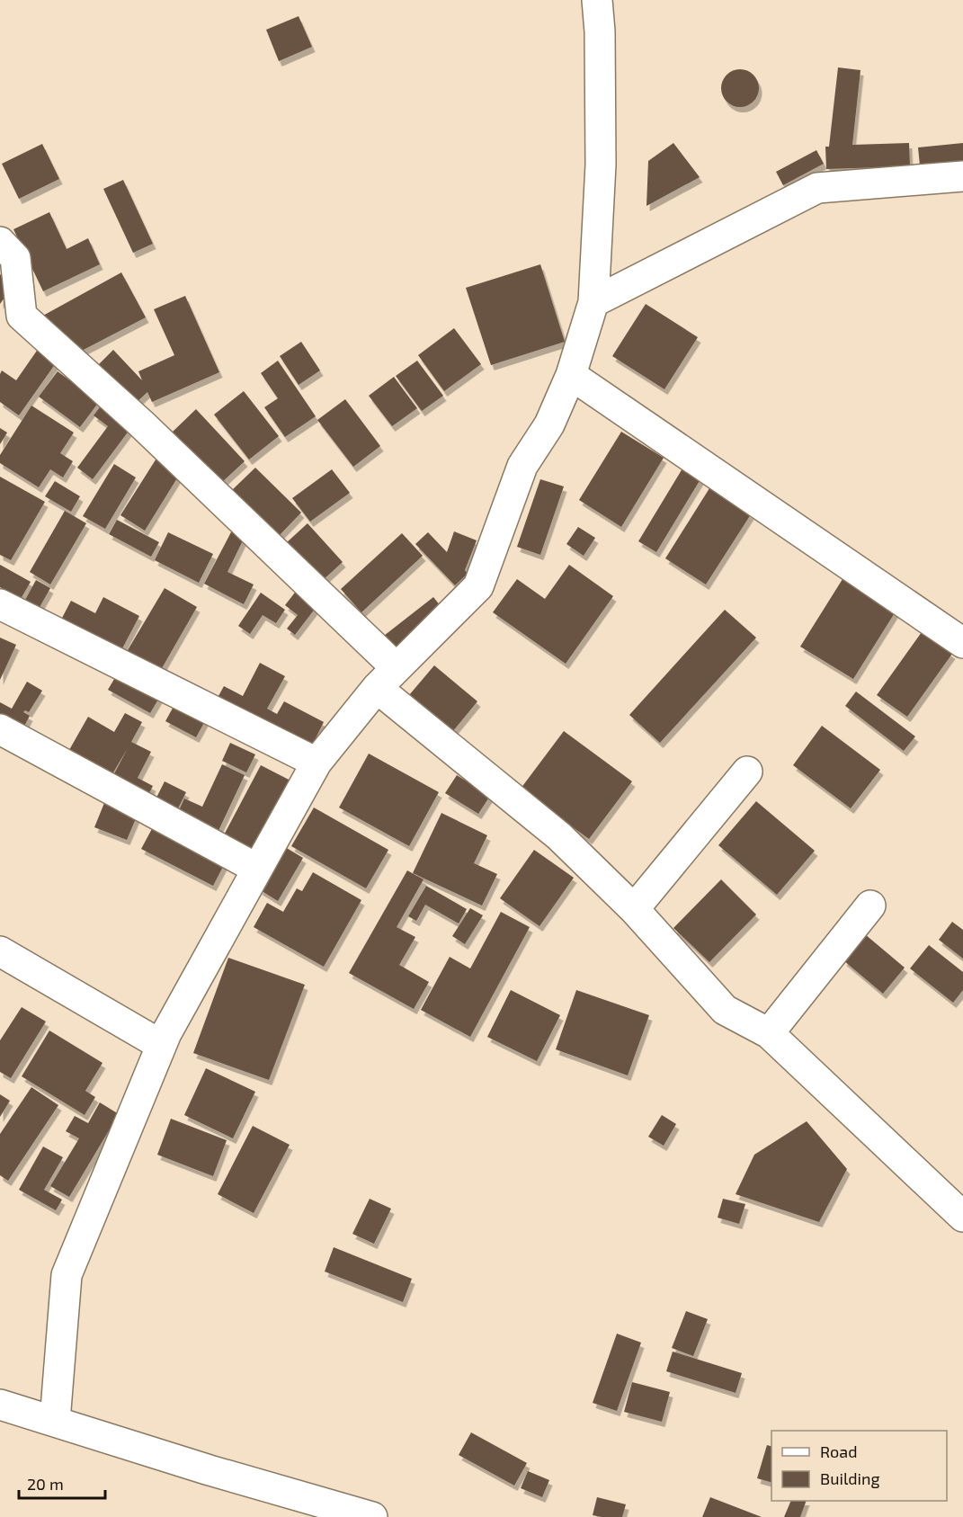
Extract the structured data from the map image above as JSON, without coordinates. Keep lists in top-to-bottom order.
{
  "legend": ["Road", "Building"],
  "scale_bar": "20 m"
}
